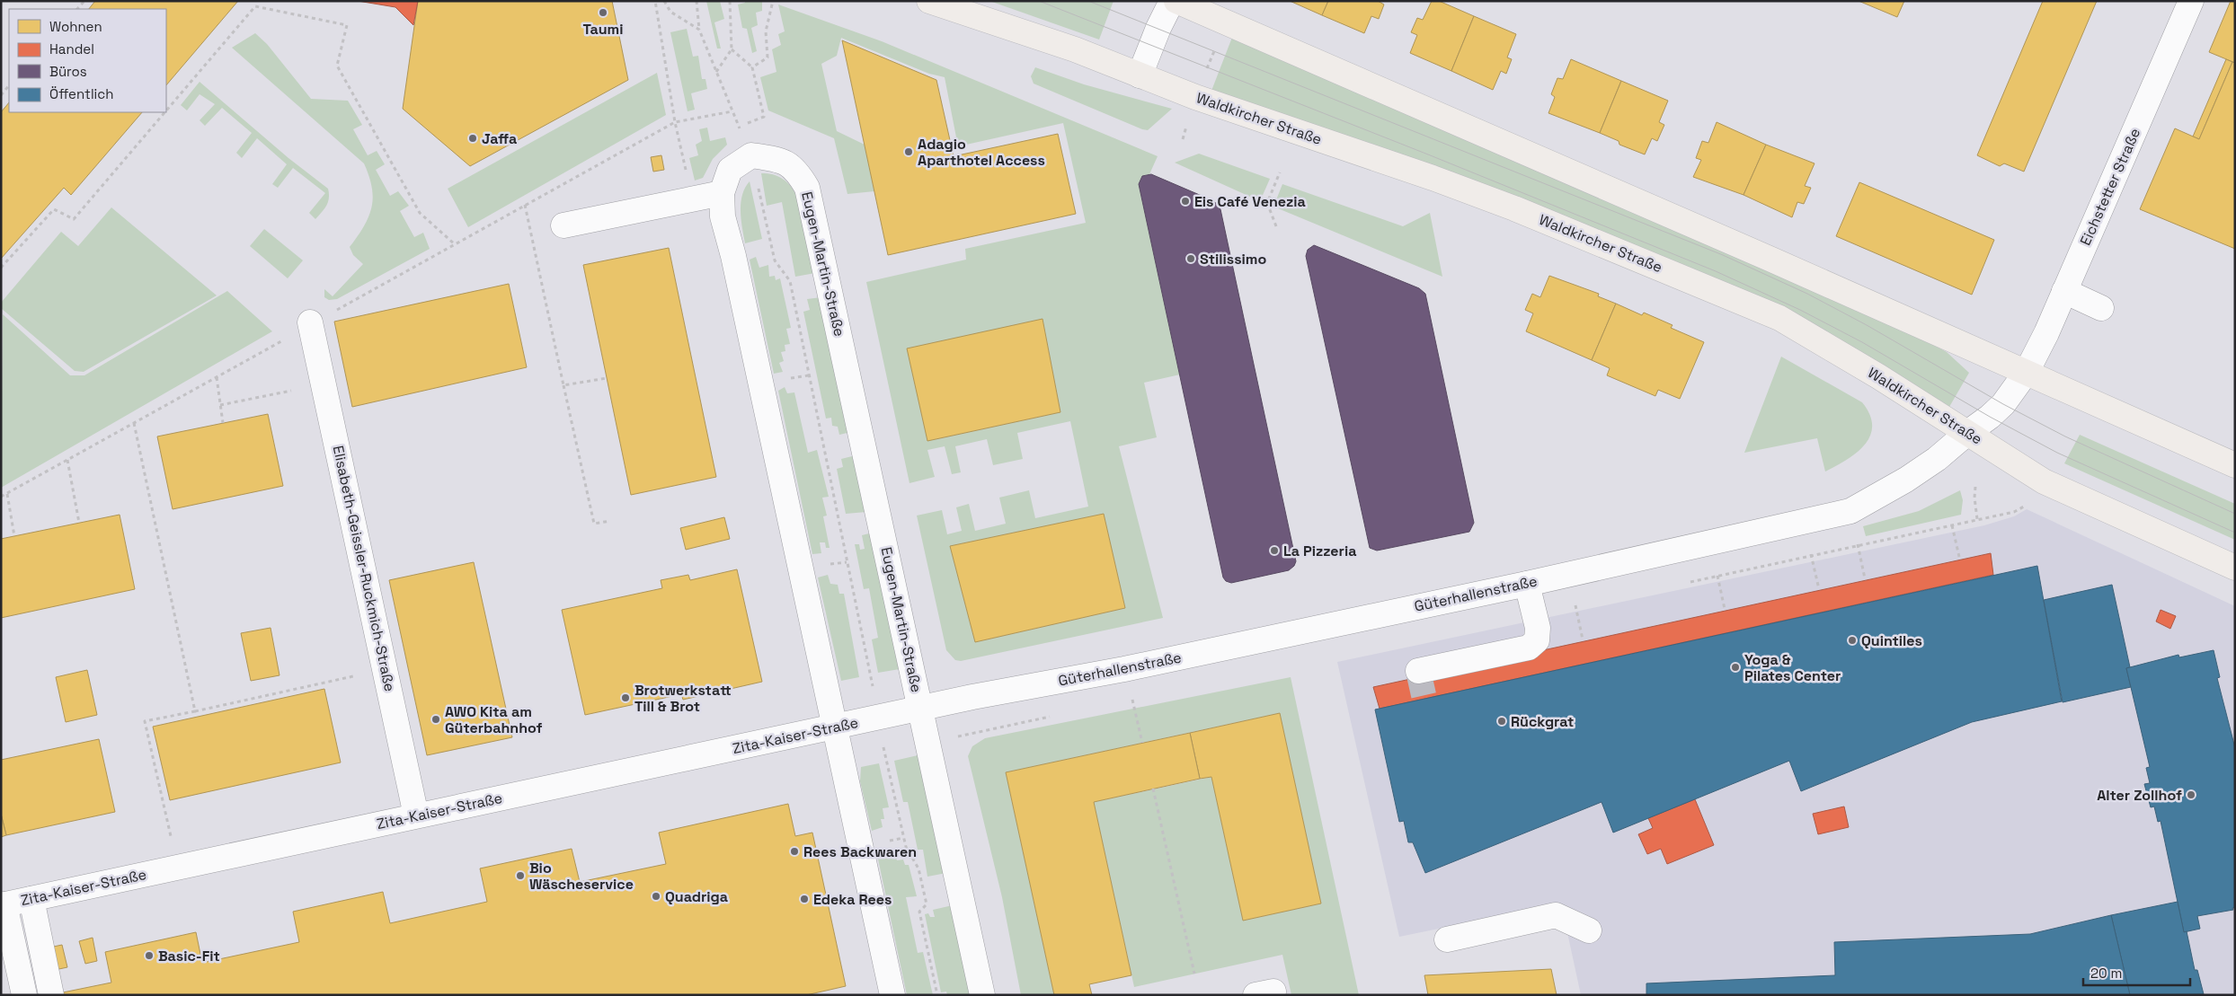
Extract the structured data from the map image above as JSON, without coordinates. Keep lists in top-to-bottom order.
{
  "streets": {
    "main road": ["Waldkircher Straße"],
    "street": [
      "Eichstetter Straße",
      "Eugen-Martin-Straße",
      "Elisabeth-Geissler-Ruckmich-Straße",
      "Güterhallenstraße",
      "Zita-Kaiser-Straße"
    ]
  },
  "crossings": [
    ["Waldkircher Straße", "Güterhallenstraße"],
    ["Eichstetter Straße", "Güterhallenstraße"],
    ["Eugen-Martin-Straße", "Güterhallenstraße"],
    ["Eugen-Martin-Straße", "Zita-Kaiser-Straße"],
    ["Elisabeth-Geissler-Ruckmich-Straße", "Zita-Kaiser-Straße"],
    ["Güterhallenstraße", "Zita-Kaiser-Straße"]
  ],
  "places": [
    "Taumi",
    "Jaffa",
    "Adagio Aparthotel Access",
    "Eis Café Venezia",
    "Stilissimo",
    "La Pizzeria",
    "Quintiles",
    "Yoga & Pilates Center",
    "Brotwerkstatt Till & Brot",
    "AWO Kita am Güterbahnhof",
    "Rückgrat",
    "Alter Zollhof",
    "Rees Backwaren",
    "Bio Wäscheservice",
    "Quadriga",
    "Edeka Rees",
    "Basic-Fit"
  ],
  "legend": [
    "Wohnen",
    "Handel",
    "Büros",
    "Öffentlich"
  ],
  "scale_bar": "20 m"
}
